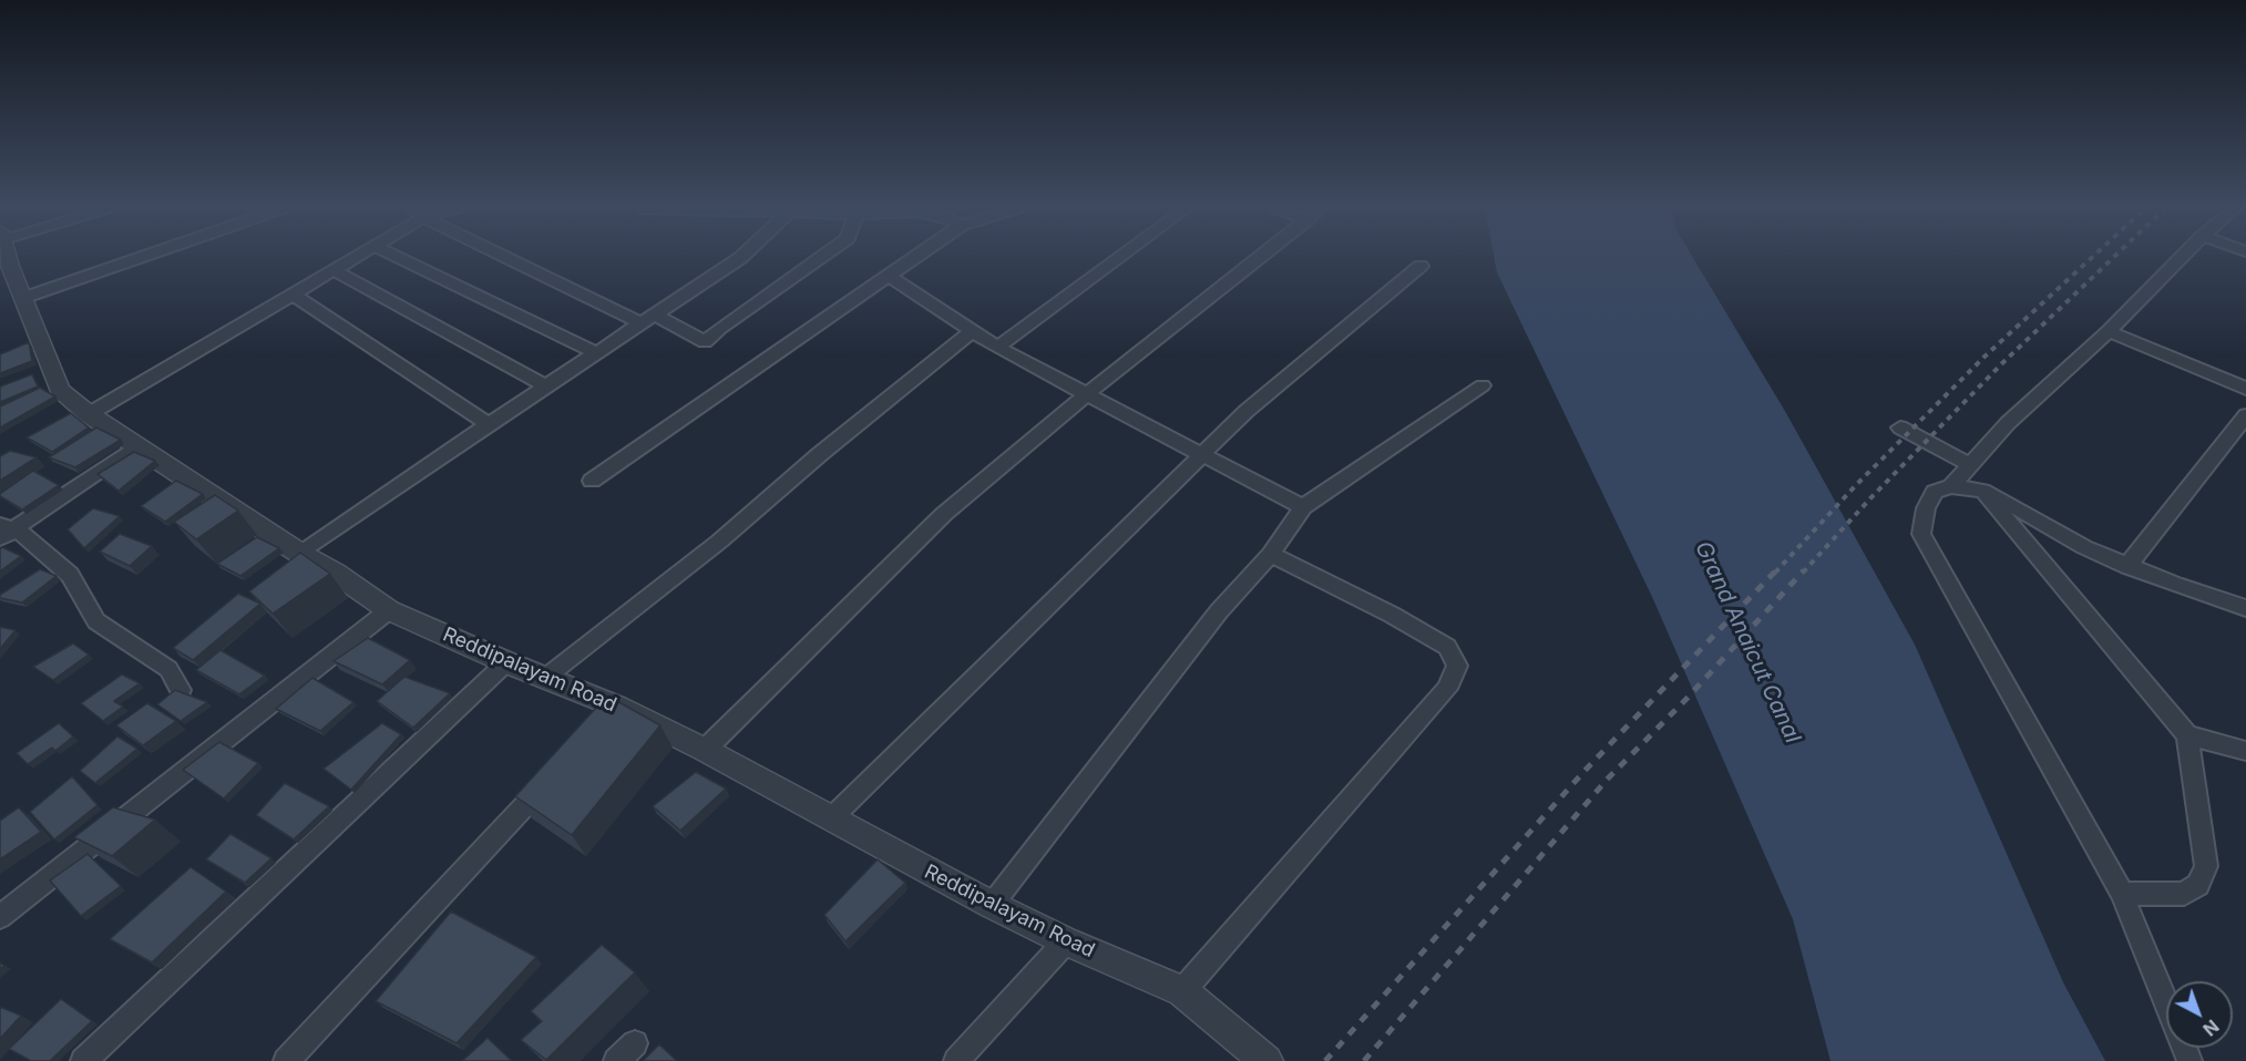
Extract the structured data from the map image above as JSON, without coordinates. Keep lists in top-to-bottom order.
{
  "streets": {
    "street": ["Reddipalayam Road"]
  },
  "water": ["Grand Anaicut Canal"],
  "north": "bottom right"
}
